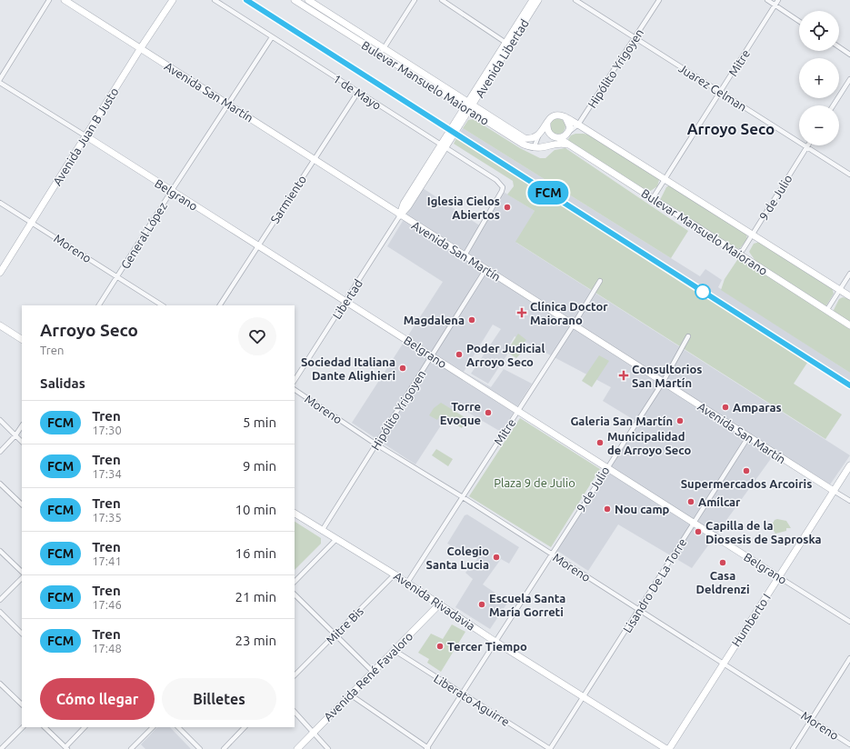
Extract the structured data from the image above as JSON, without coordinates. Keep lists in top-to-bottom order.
{
  "streets": {
    "main road": [
      "Avenida Libertad",
      "Bulevar Mansuelo Maiorano",
      "Avenida San Martín",
      "Avenida Juan B Justo",
      "Belgrano",
      "Avenida Rivadavia",
      "Humberto I",
      "Avenida René Favaloro"
    ],
    "street": [
      "Mitre",
      "Hipólito Yrigoyen",
      "Juarez Celman",
      "1 de Mayo",
      "9 de Julio",
      "Sarmiento",
      "General López",
      "Moreno",
      "Libertad",
      "Lisandro De La Torre",
      "Mitre Bis",
      "Liberato Aguirre"
    ]
  },
  "crossings": [
    ["Avenida Libertad", "Bulevar Mansuelo Maiorano"],
    ["Avenida Libertad", "Avenida San Martín"],
    ["Avenida Libertad", "1 de Mayo"],
    ["Avenida Libertad", "Libertad"],
    ["Mitre", "Bulevar Mansuelo Maiorano"],
    ["Mitre", "Juarez Celman"],
    ["Mitre", "Avenida San Martín"],
    ["Mitre", "Belgrano"],
    ["Mitre", "Moreno"],
    ["Mitre", "Avenida Rivadavia"],
    ["Hipólito Yrigoyen", "Bulevar Mansuelo Maiorano"],
    ["Hipólito Yrigoyen", "Juarez Celman"],
    ["Hipólito Yrigoyen", "Avenida San Martín"],
    ["Hipólito Yrigoyen", "Belgrano"],
    ["Hipólito Yrigoyen", "Moreno"],
    ["Hipólito Yrigoyen", "Avenida Rivadavia"],
    ["Bulevar Mansuelo Maiorano", "9 de Julio"],
    ["Juarez Celman", "9 de Julio"],
    ["Avenida San Martín", "1 de Mayo"],
    ["Avenida San Martín", "Avenida Juan B Justo"],
    ["Avenida San Martín", "9 de Julio"],
    ["Avenida San Martín", "Sarmiento"],
    ["Avenida San Martín", "General López"],
    ["Avenida San Martín", "Libertad"],
    ["Avenida San Martín", "Lisandro De La Torre"],
    ["Avenida San Martín", "Humberto I"],
    ["1 de Mayo", "Sarmiento"],
    ["1 de Mayo", "General López"],
    ["Avenida Juan B Justo", "Belgrano"],
    ["Avenida Juan B Justo", "Moreno"],
    ["Belgrano", "9 de Julio"],
    ["Belgrano", "Sarmiento"],
    ["Belgrano", "General López"],
    ["Belgrano", "Libertad"],
    ["Belgrano", "Lisandro De La Torre"],
    ["Belgrano", "Humberto I"],
    ["9 de Julio", "Moreno"],
    ["9 de Julio", "Avenida Rivadavia"],
    ["9 de Julio", "Liberato Aguirre"],
    ["General López", "Moreno"],
    ["Moreno", "Lisandro De La Torre"],
    ["Moreno", "Humberto I"],
    ["Lisandro De La Torre", "Avenida Rivadavia"],
    ["Lisandro De La Torre", "Liberato Aguirre"],
    ["Avenida Rivadavia", "Humberto I"],
    ["Avenida Rivadavia", "Mitre Bis"],
    ["Avenida Rivadavia", "Avenida René Favaloro"],
    ["Avenida René Favaloro", "Liberato Aguirre"]
  ],
  "districts": ["Arroyo Seco"],
  "parks": ["Plaza 9 de Julio"],
  "places": {
    "other": [
      "Iglesia Cielos Abiertos",
      "Magdalena",
      "Poder Judicial Arroyo Seco",
      "Sociedad Italiana Dante Alighieri",
      "Amparas",
      "Torre Evoque",
      "Galeria San Martín",
      "Municipalidad de Arroyo Seco",
      "Supermercados Arcoiris",
      "Amílcar",
      "Nou camp",
      "Capilla de la Diosesis de Saproska",
      "Colegio Santa Lucia",
      "Casa Deldrenzi",
      "Escuela Santa María Gorreti",
      "Tercer Tiempo"
    ],
    "health": ["Clínica Doctor Maiorano", "Consultorios San Martín"]
  },
  "page": {
    "on_map": "FCM",
    "map_buttons": ["+", "−"],
    "heading": [
      ["Arroyo Seco", "Tren"],
      "Salidas"
    ],
    "list": [
      {
        "mark": "FCM",
        "name": "Tren",
        "note": "17:30",
        "value": "5 min"
      },
      {
        "mark": "FCM",
        "name": "Tren",
        "note": "17:34",
        "value": "9 min"
      },
      {
        "mark": "FCM",
        "name": "Tren",
        "note": "17:35",
        "value": "10 min"
      },
      {
        "mark": "FCM",
        "name": "Tren",
        "note": "17:41",
        "value": "16 min"
      },
      {
        "mark": "FCM",
        "name": "Tren",
        "note": "17:46",
        "value": "21 min"
      },
      {
        "mark": "FCM",
        "name": "Tren",
        "note": "17:48",
        "value": "23 min"
      }
    ],
    "buttons": ["Cómo llegar", "Billetes"]
  }
}
